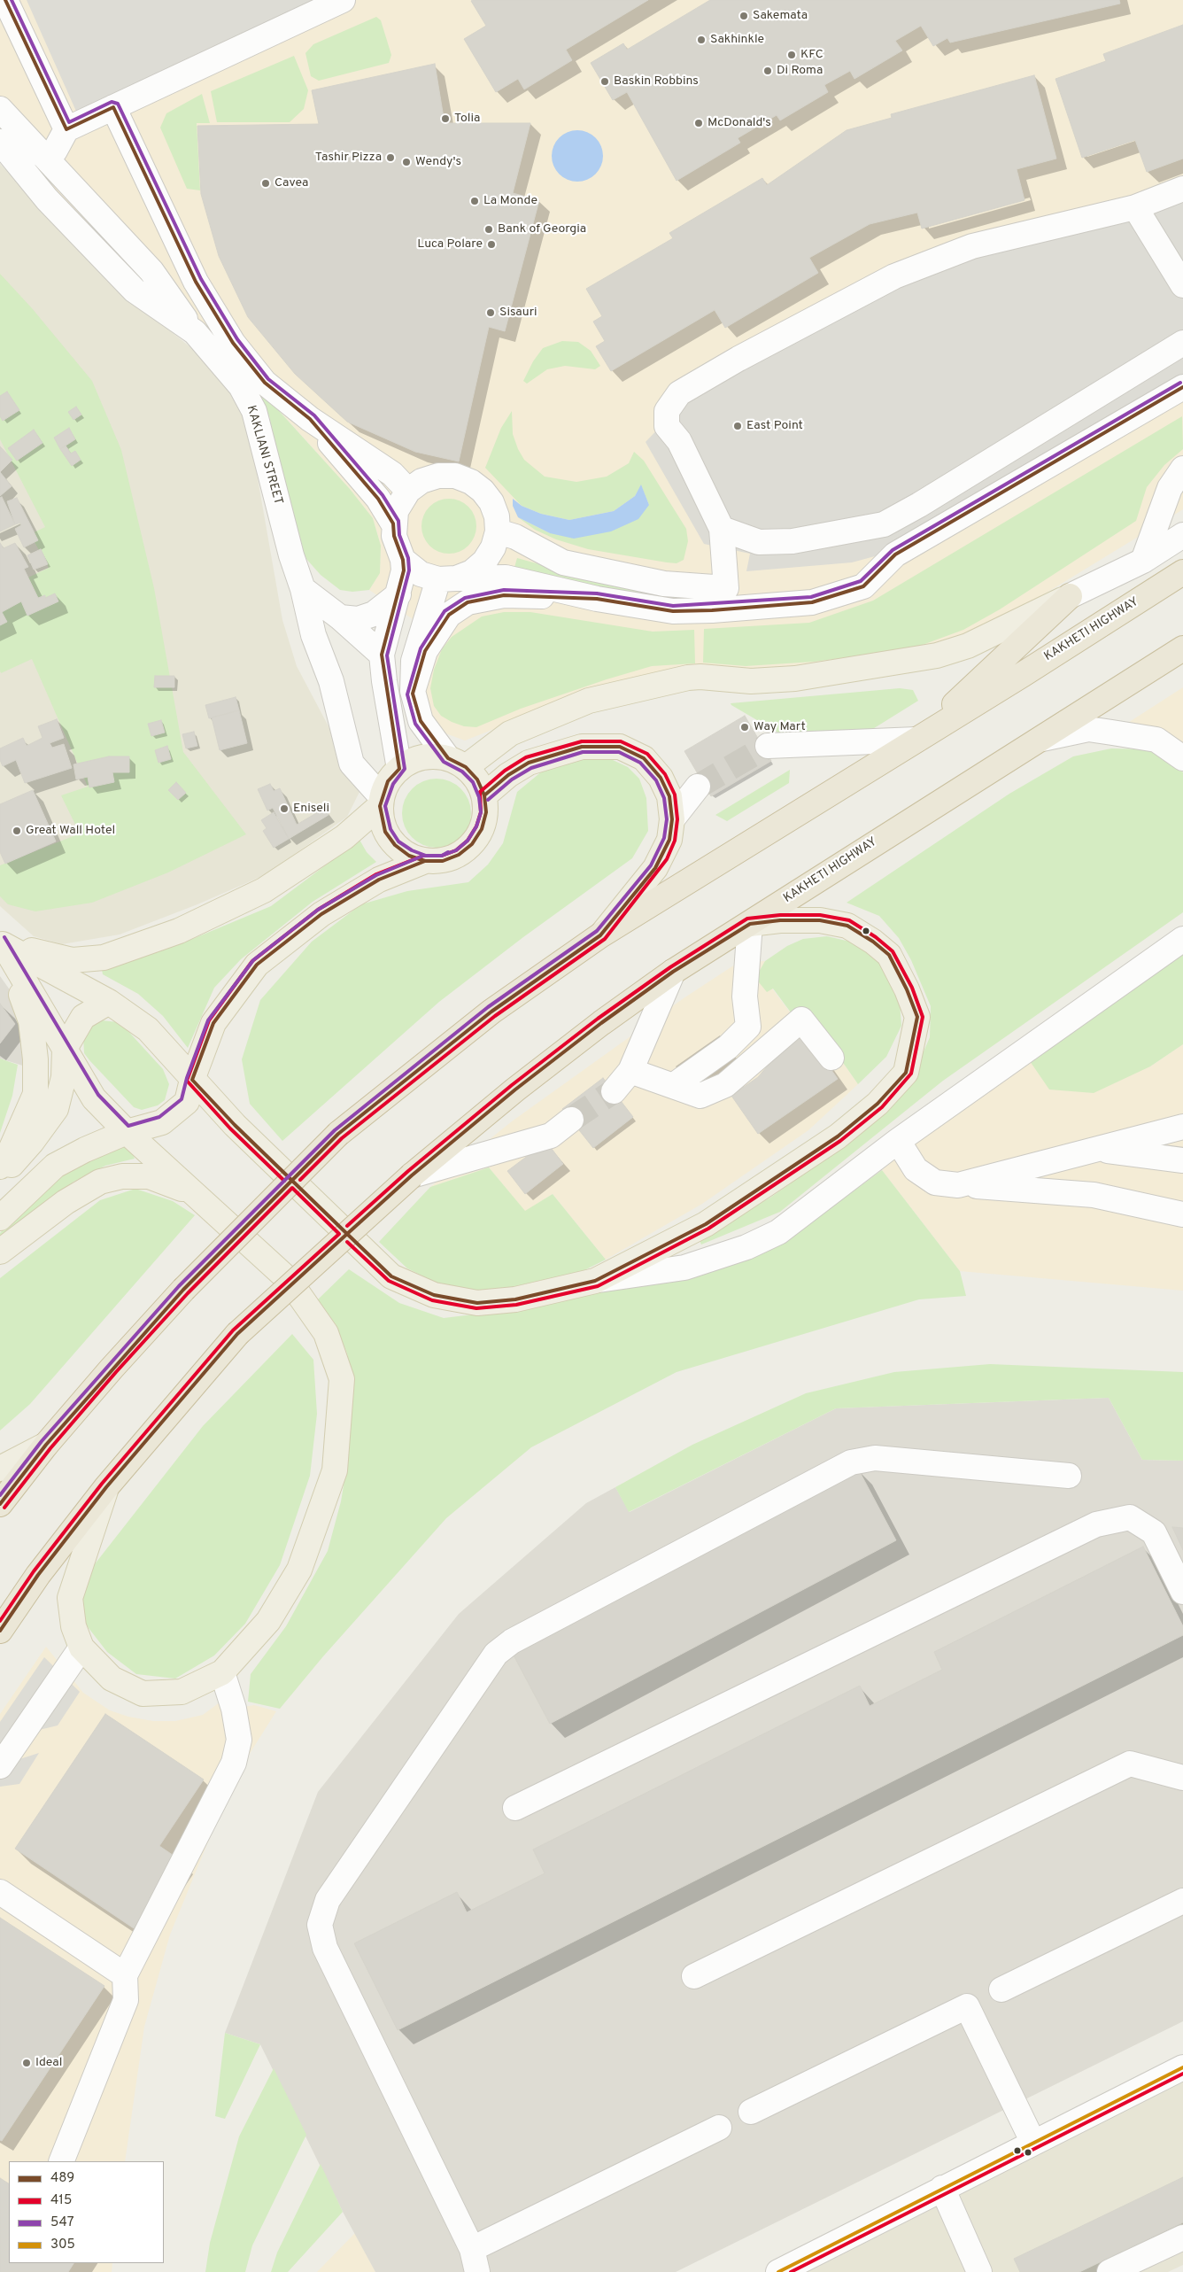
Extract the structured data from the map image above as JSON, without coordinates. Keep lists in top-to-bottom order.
{
  "streets": {
    "highway": ["KAKHETI HIGHWAY"],
    "street": ["KAKLIANI STREET"]
  },
  "places": [
    "Sakemata",
    "Sakhinkle",
    "KFC",
    "Di Roma",
    "Baskin Robbins",
    "Tolia",
    "McDonald's",
    "Tashir Pizza",
    "Wendy's",
    "Cavea",
    "La Monde",
    "Bank of Georgia",
    "Luca Polare",
    "Sisauri",
    "East Point",
    "Way Mart",
    "Eniseli",
    "Great Wall Hotel",
    "Ideal"
  ],
  "lines": [
    "transit line 489",
    "transit line 547",
    "transit line 415",
    "transit line 305"
  ],
  "legend": [
    "489",
    "415",
    "547",
    "305"
  ]
}
